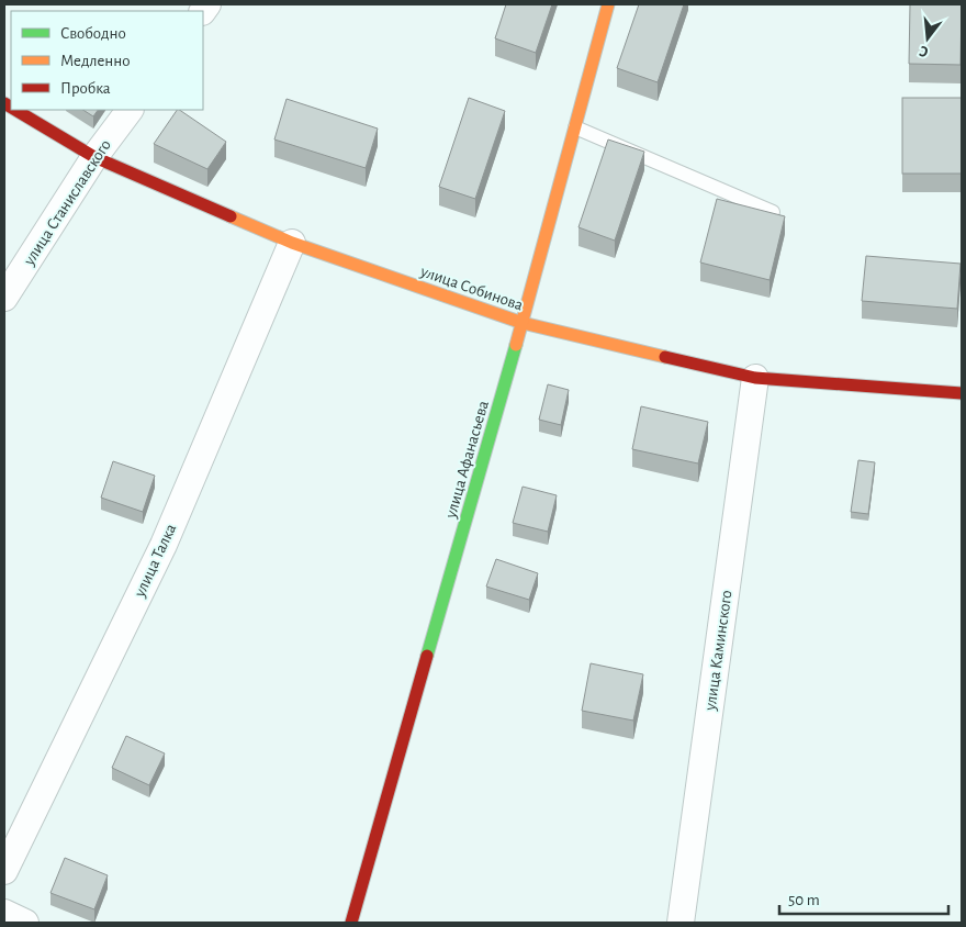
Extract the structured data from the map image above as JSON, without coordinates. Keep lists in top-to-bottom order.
{
  "streets": {
    "street": [
      "улица Станиславского",
      "улица Собинова",
      "улица Афанасьева",
      "улица Талка",
      "улица Каминского"
    ]
  },
  "crossings": [
    ["улица Станиславского", "улица Собинова"],
    ["улица Собинова", "улица Афанасьева"],
    ["улица Собинова", "улица Талка"],
    ["улица Собинова", "улица Каминского"]
  ],
  "legend": ["Свободно", "Медленно", "Пробка"],
  "scale_bar": "50 m",
  "north": "bottom"
}
